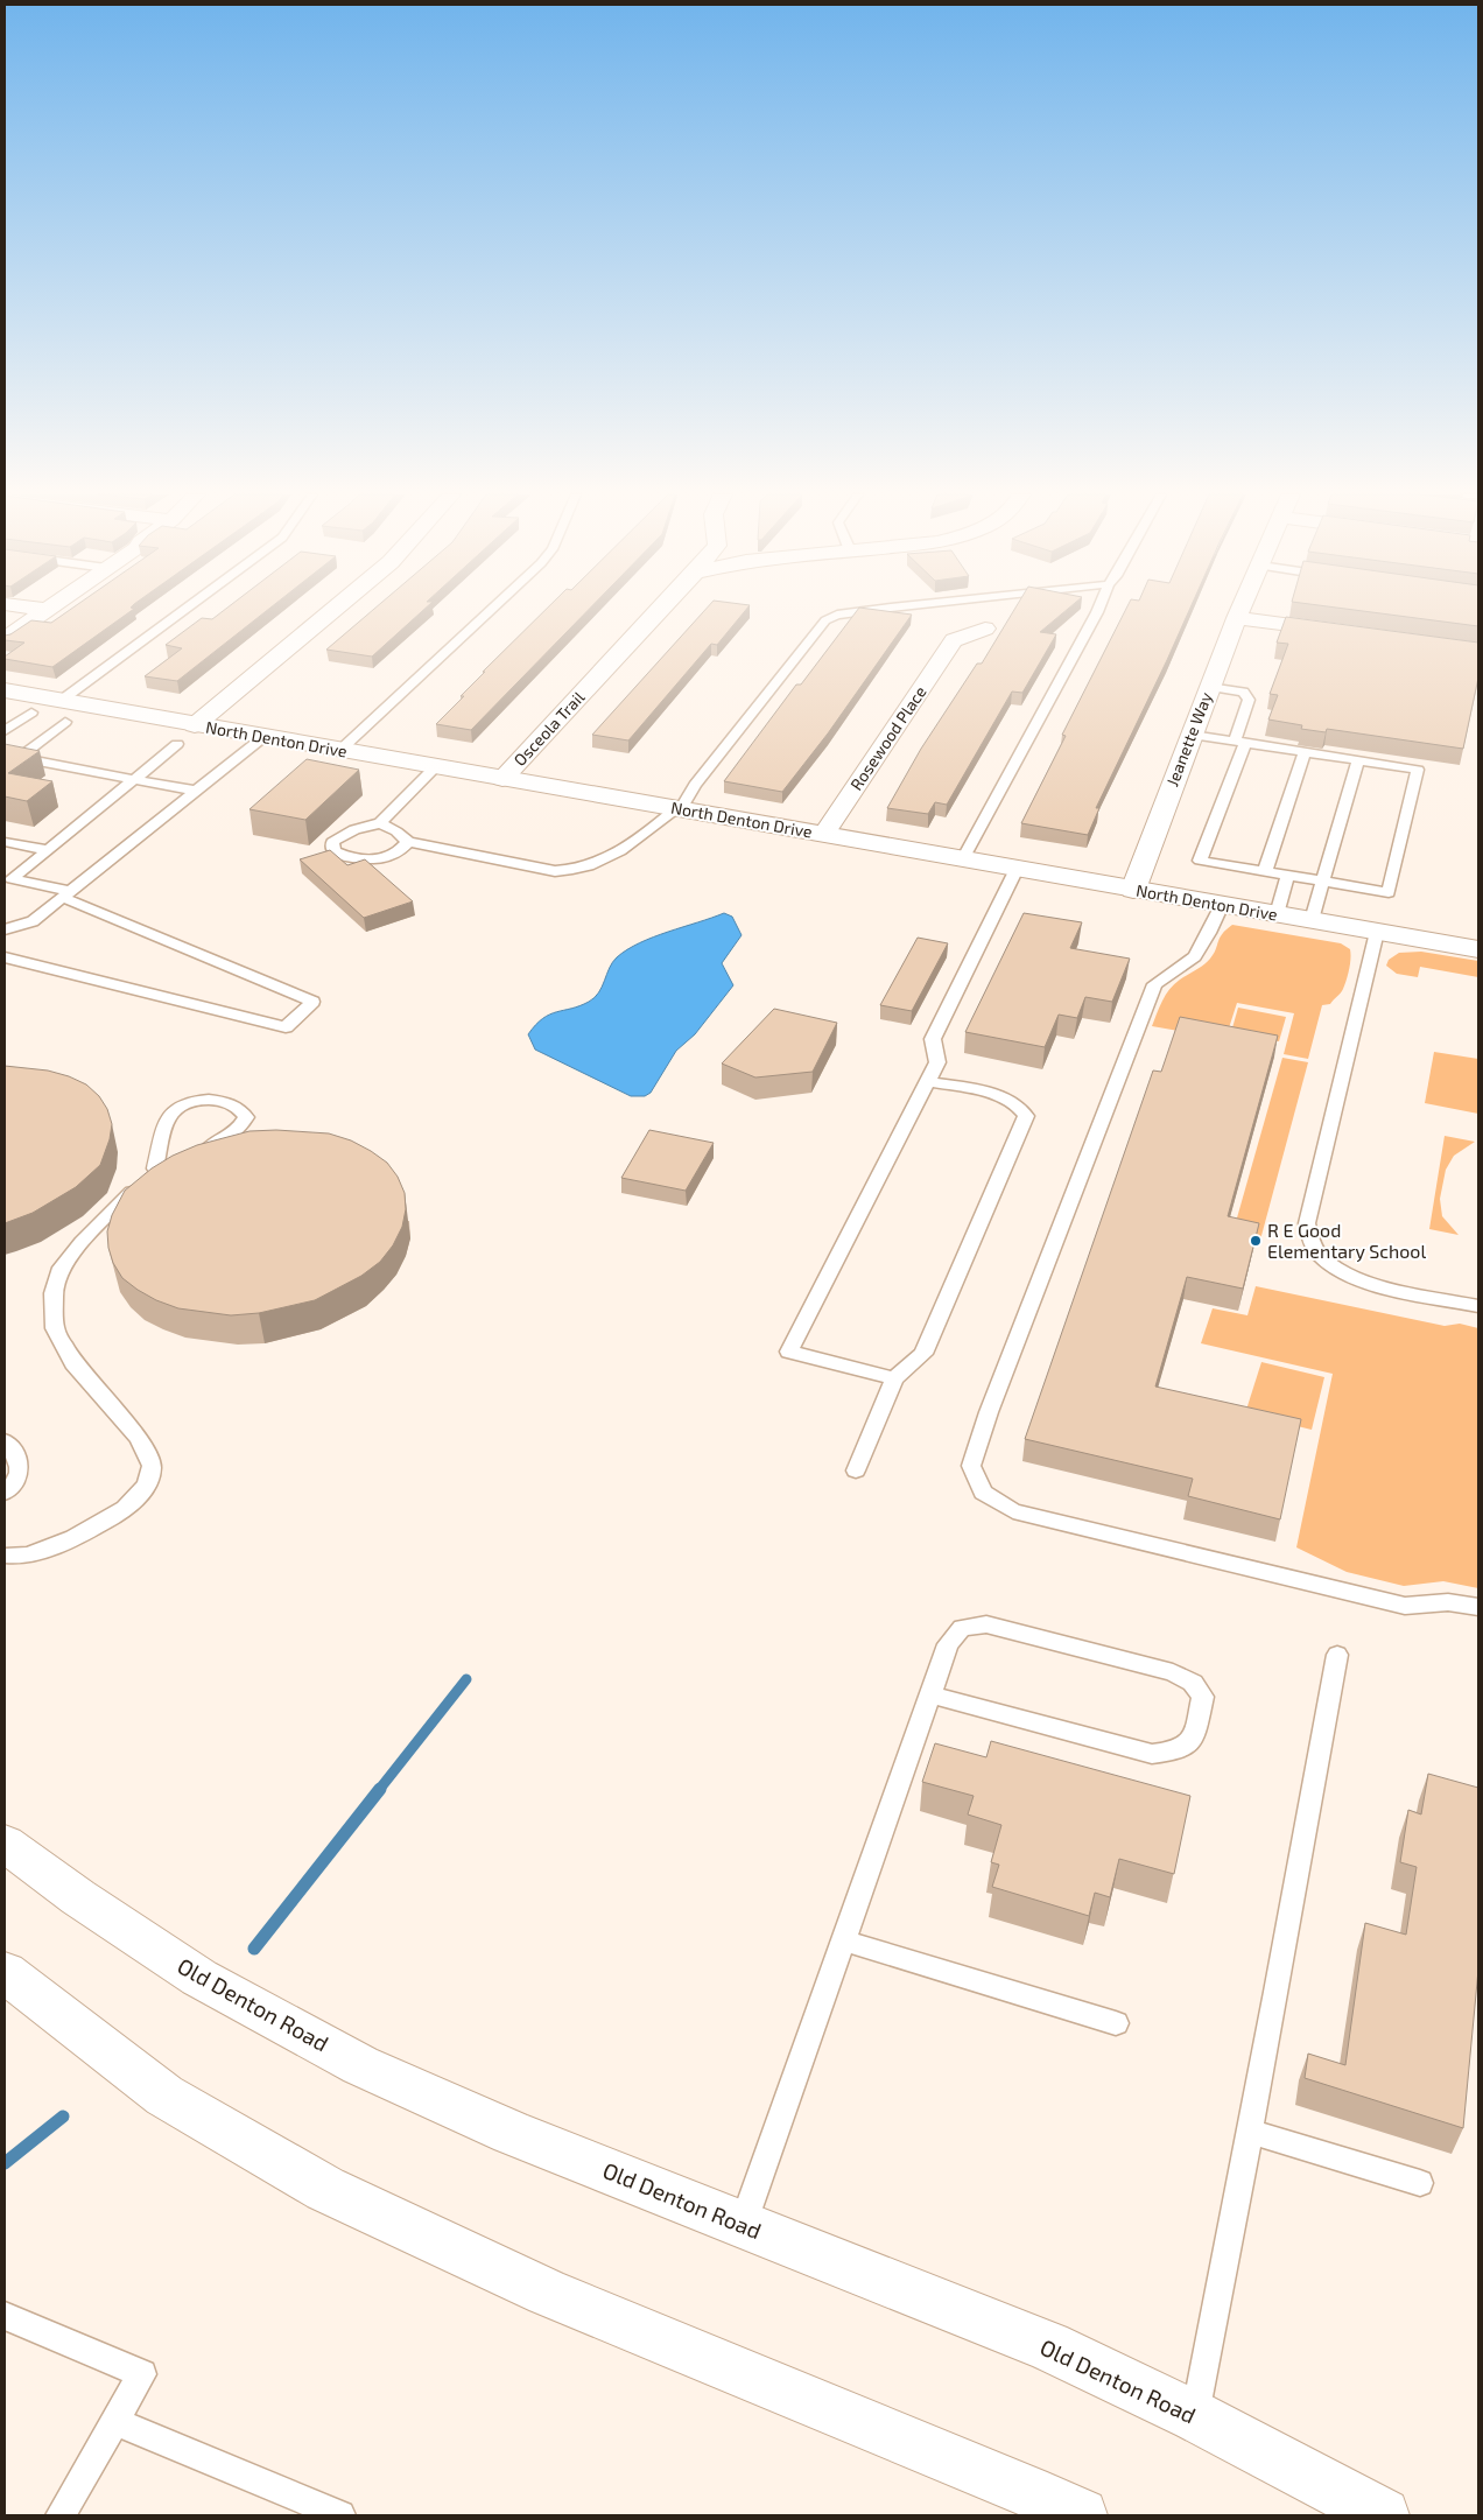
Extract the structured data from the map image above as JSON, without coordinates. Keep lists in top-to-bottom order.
{
  "streets": {
    "street": [
      "Osceola Trail",
      "Rosewood Place",
      "North Denton Drive",
      "Jeanette Way",
      "Old Denton Road"
    ]
  },
  "crossings": [
    ["Osceola Trail", "North Denton Drive"],
    ["Rosewood Place", "North Denton Drive"],
    ["North Denton Drive", "Jeanette Way"]
  ],
  "places": ["R E Good Elementary School"]
}
